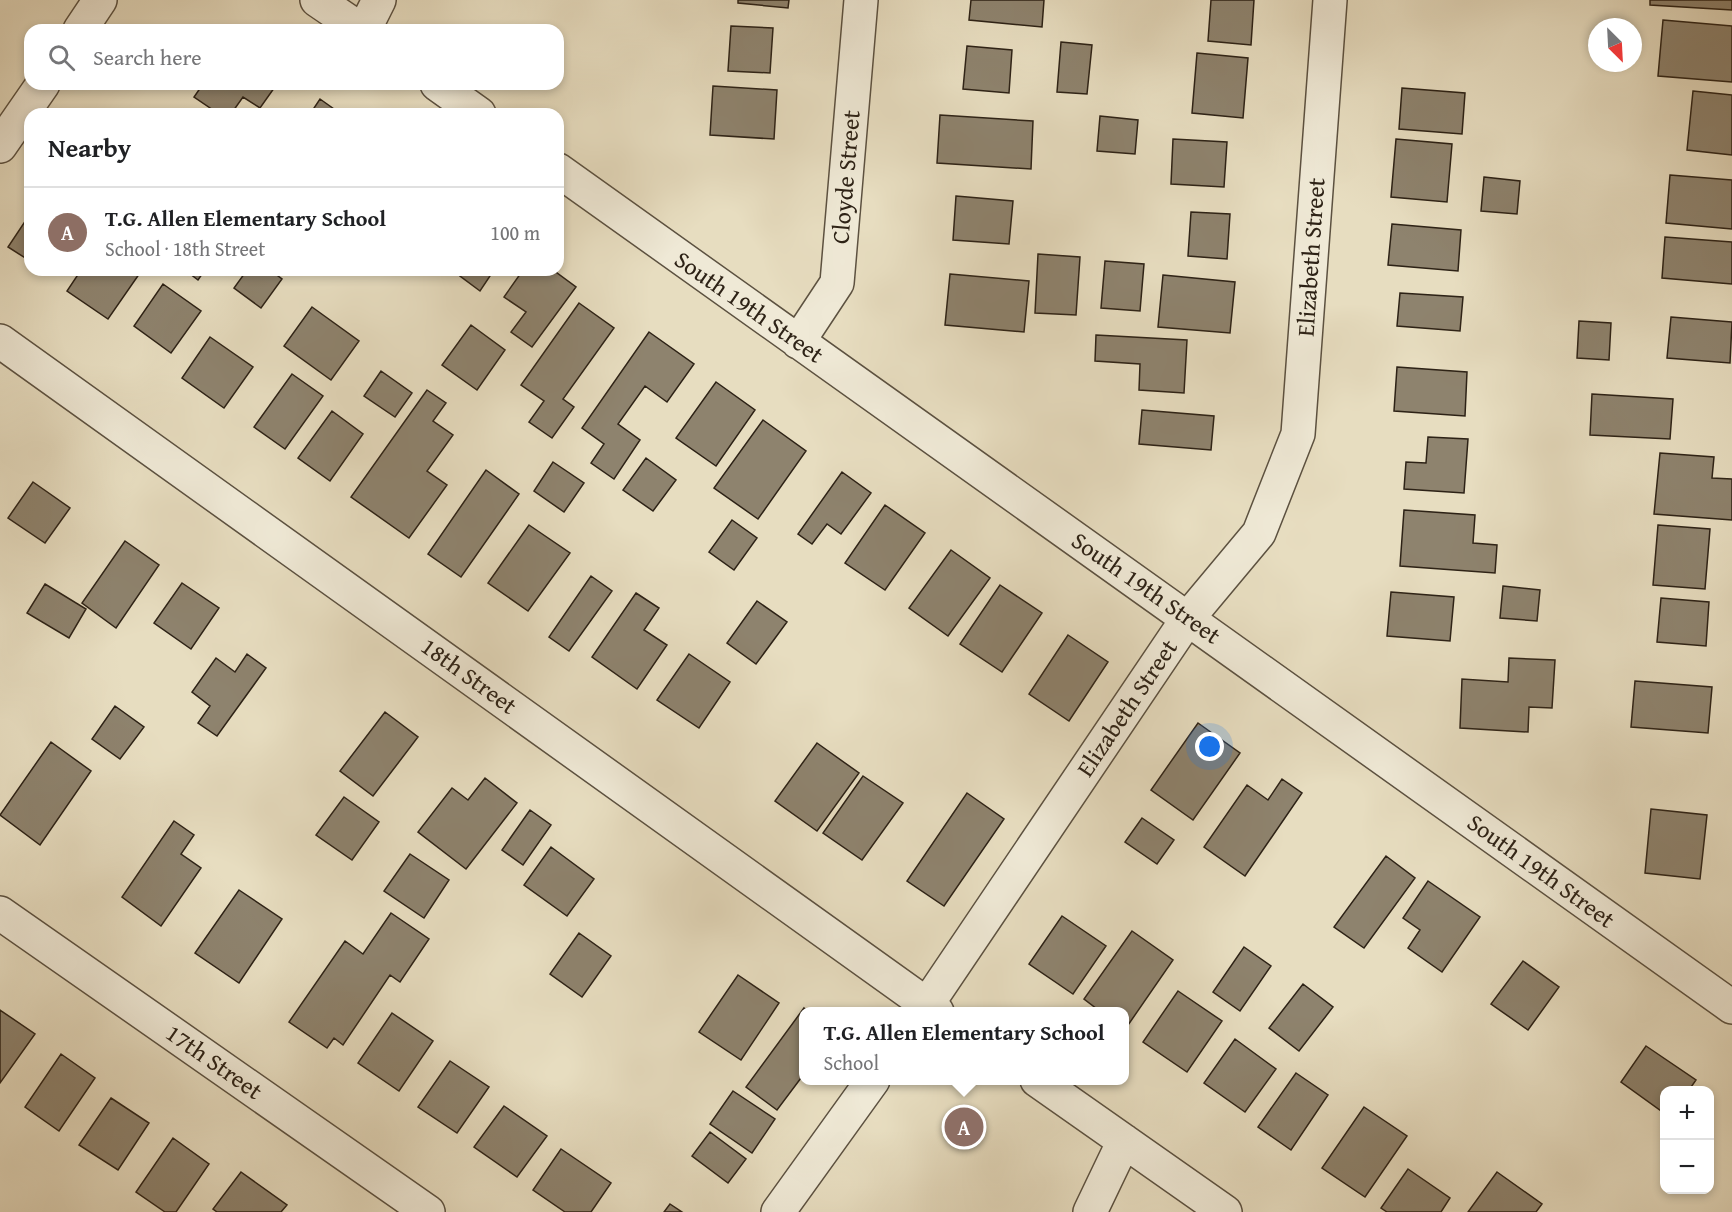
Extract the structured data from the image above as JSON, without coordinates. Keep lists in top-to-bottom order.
{
  "streets": {
    "street": [
      "Cloyde Street",
      "Elizabeth Street",
      "South 19th Street",
      "18th Street",
      "17th Street"
    ]
  },
  "crossings": [
    ["Cloyde Street", "South 19th Street"],
    ["Elizabeth Street", "South 19th Street"]
  ],
  "north": "bottom right",
  "page": {
    "search": "Search here",
    "heading": "Nearby",
    "list": [
      {
        "mark": "A",
        "name": "T.G. Allen Elementary School",
        "note": "School · 18th Street",
        "value": "100 m"
      }
    ],
    "popup": ["T.G. Allen Elementary School", "School"],
    "map_buttons": ["+", "−"],
    "pins": "A"
  }
}
